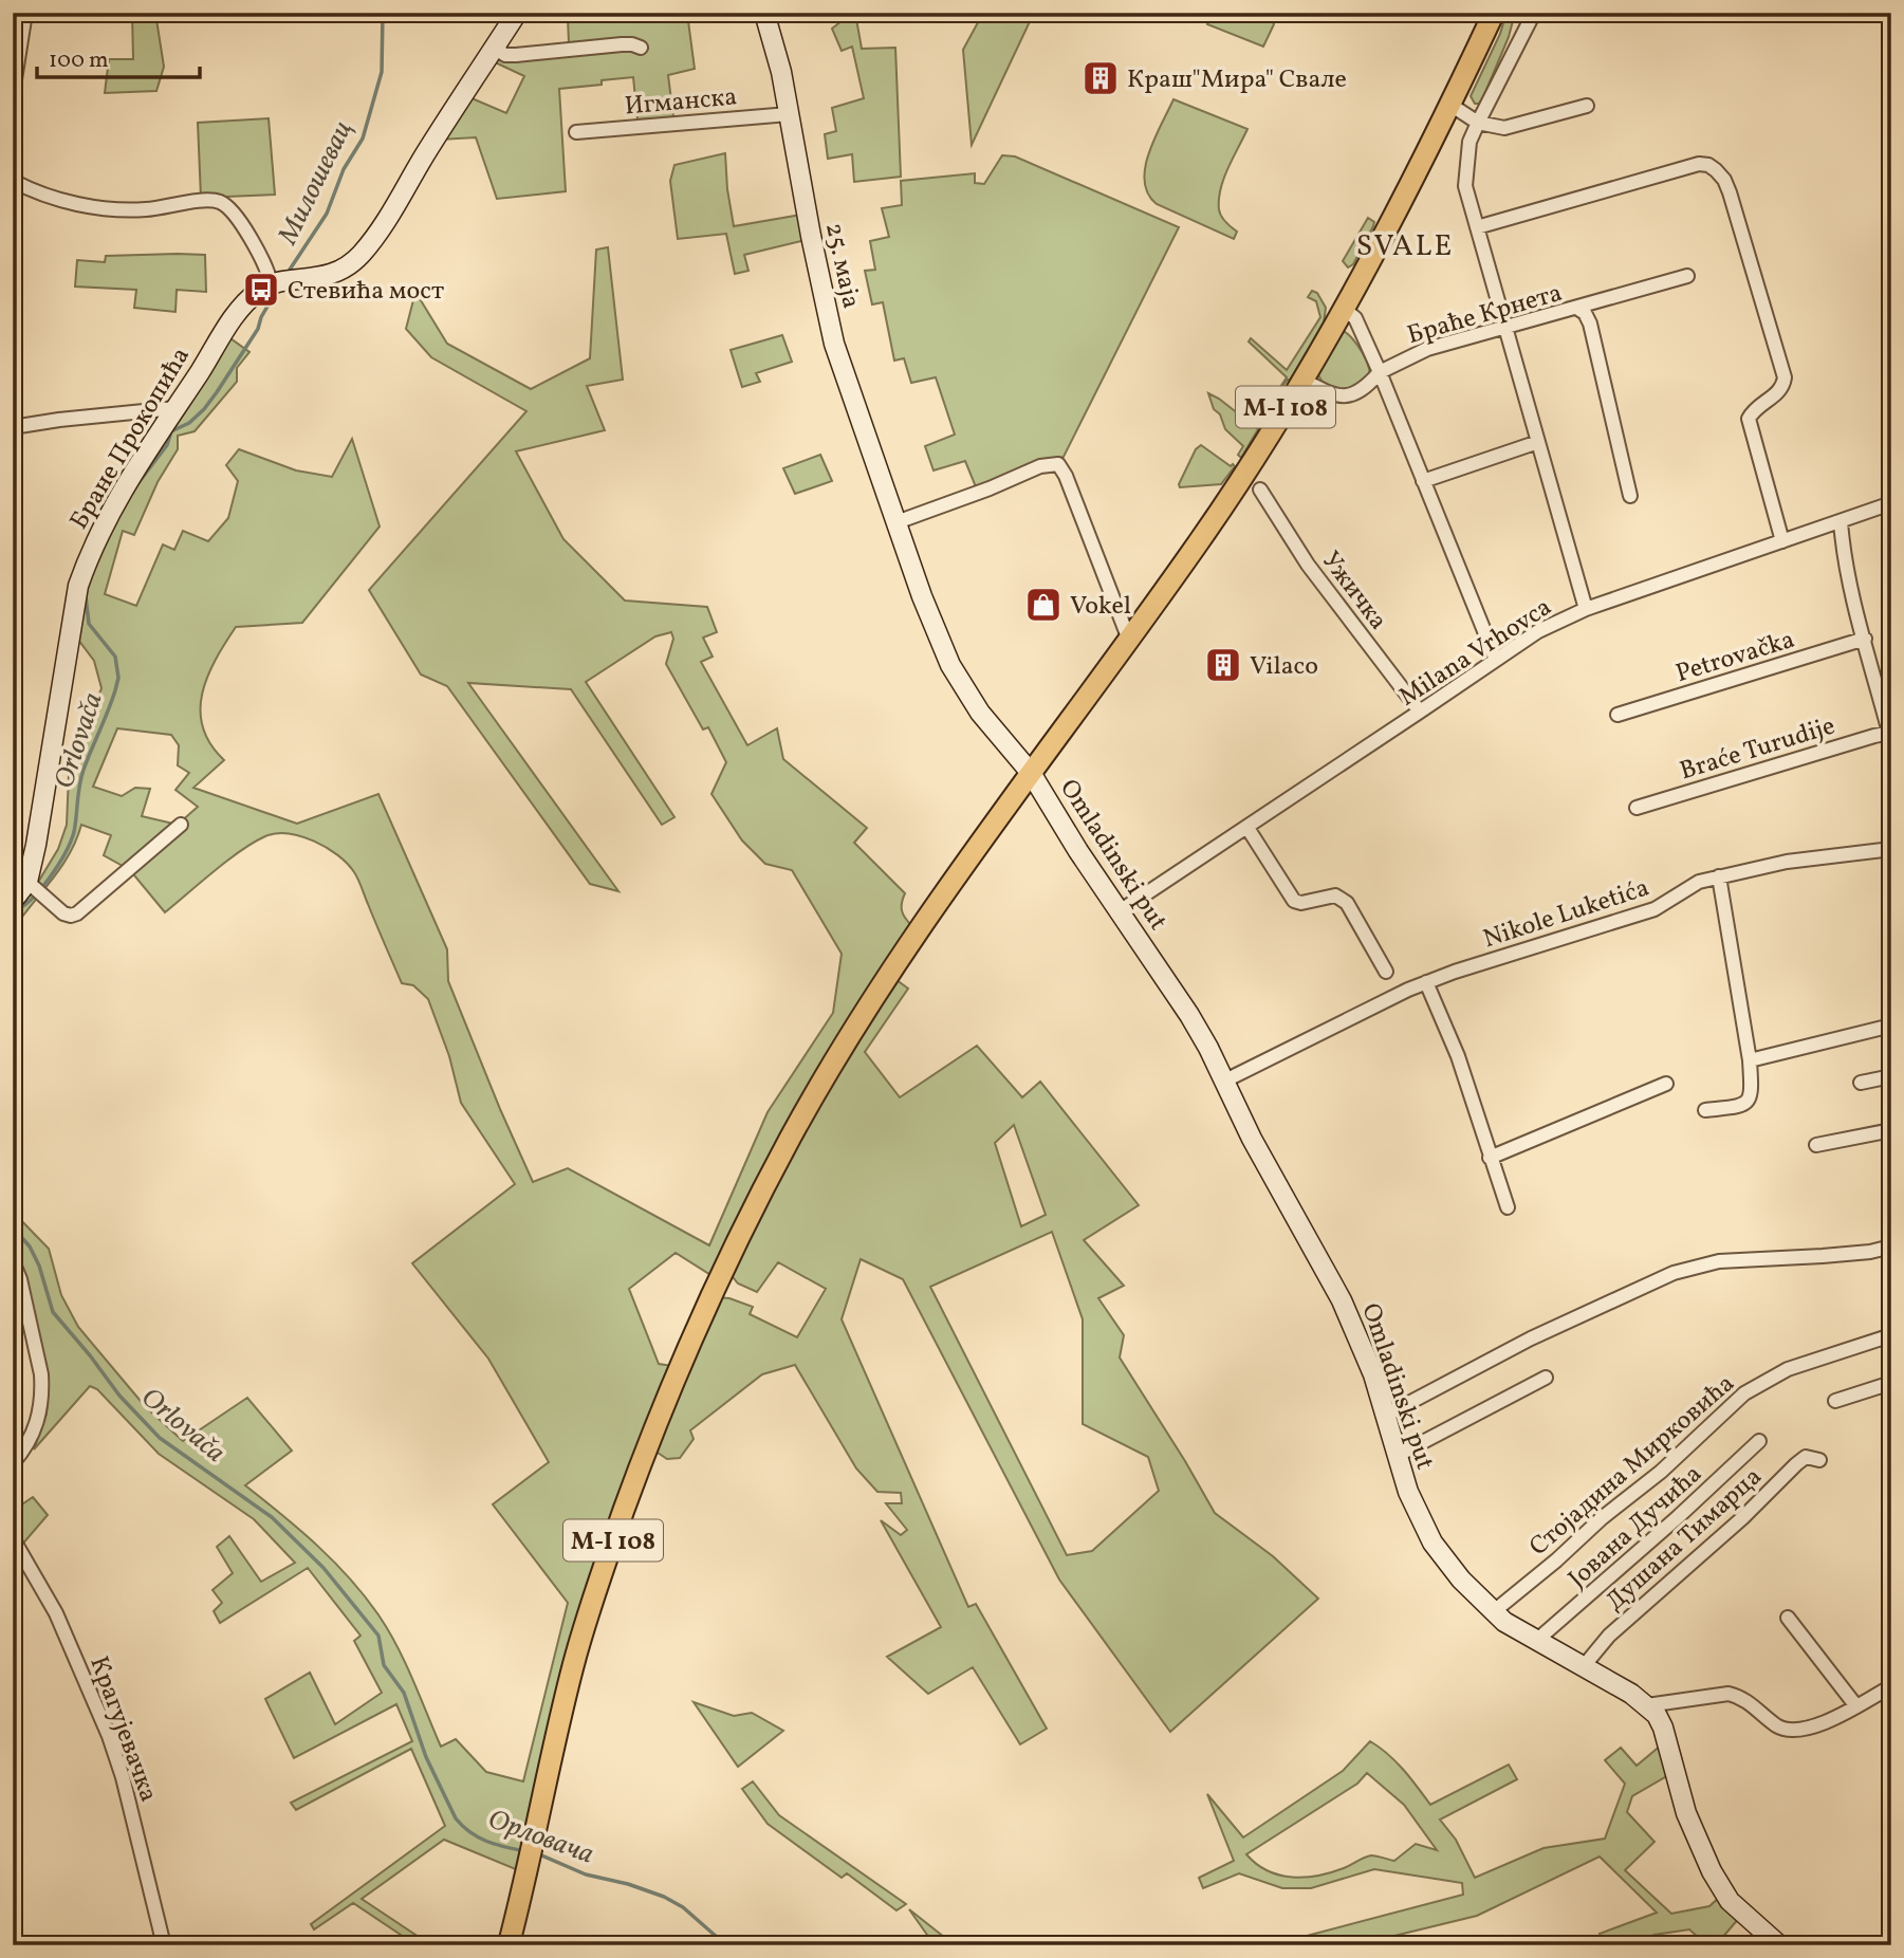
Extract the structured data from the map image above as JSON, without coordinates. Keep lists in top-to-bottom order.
{
  "streets": {
    "main road": ["M-I 108"],
    "street": [
      "Игманска",
      "25. маја",
      "Браће Крнета",
      "Бране Прокопића",
      "Ужичка",
      "Milana Vrhovca",
      "Petrovačka",
      "Braće Turudije",
      "Omladinski put",
      "Nikole Luketića",
      "Стојадина Мирковића",
      "Јована Дучића",
      "Душана Тимарца",
      "Крагујевачка"
    ]
  },
  "crossings": [
    ["Игманска", "25. маја"],
    ["25. маја", "M-I 108"],
    ["25. маја", "Omladinski put"],
    ["Браће Крнета", "M-I 108"],
    ["M-I 108", "Omladinski put"],
    ["Ужичка", "Milana Vrhovca"],
    ["Milana Vrhovca", "Omladinski put"],
    ["Omladinski put", "Nikole Luketića"],
    ["Omladinski put", "Стојадина Мирковића"],
    ["Omladinski put", "Јована Дучића"],
    ["Omladinski put", "Душана Тимарца"]
  ],
  "districts": ["SVALE"],
  "water": ["Милошевац", "Orlovača", "Орловача"],
  "places": {
    "building": ["Краш\"Мира\" Свале", "Vilaco"],
    "bus stop": ["Стевића мост"],
    "shop": ["Vokel"]
  },
  "scale_bar": "100 m"
}
